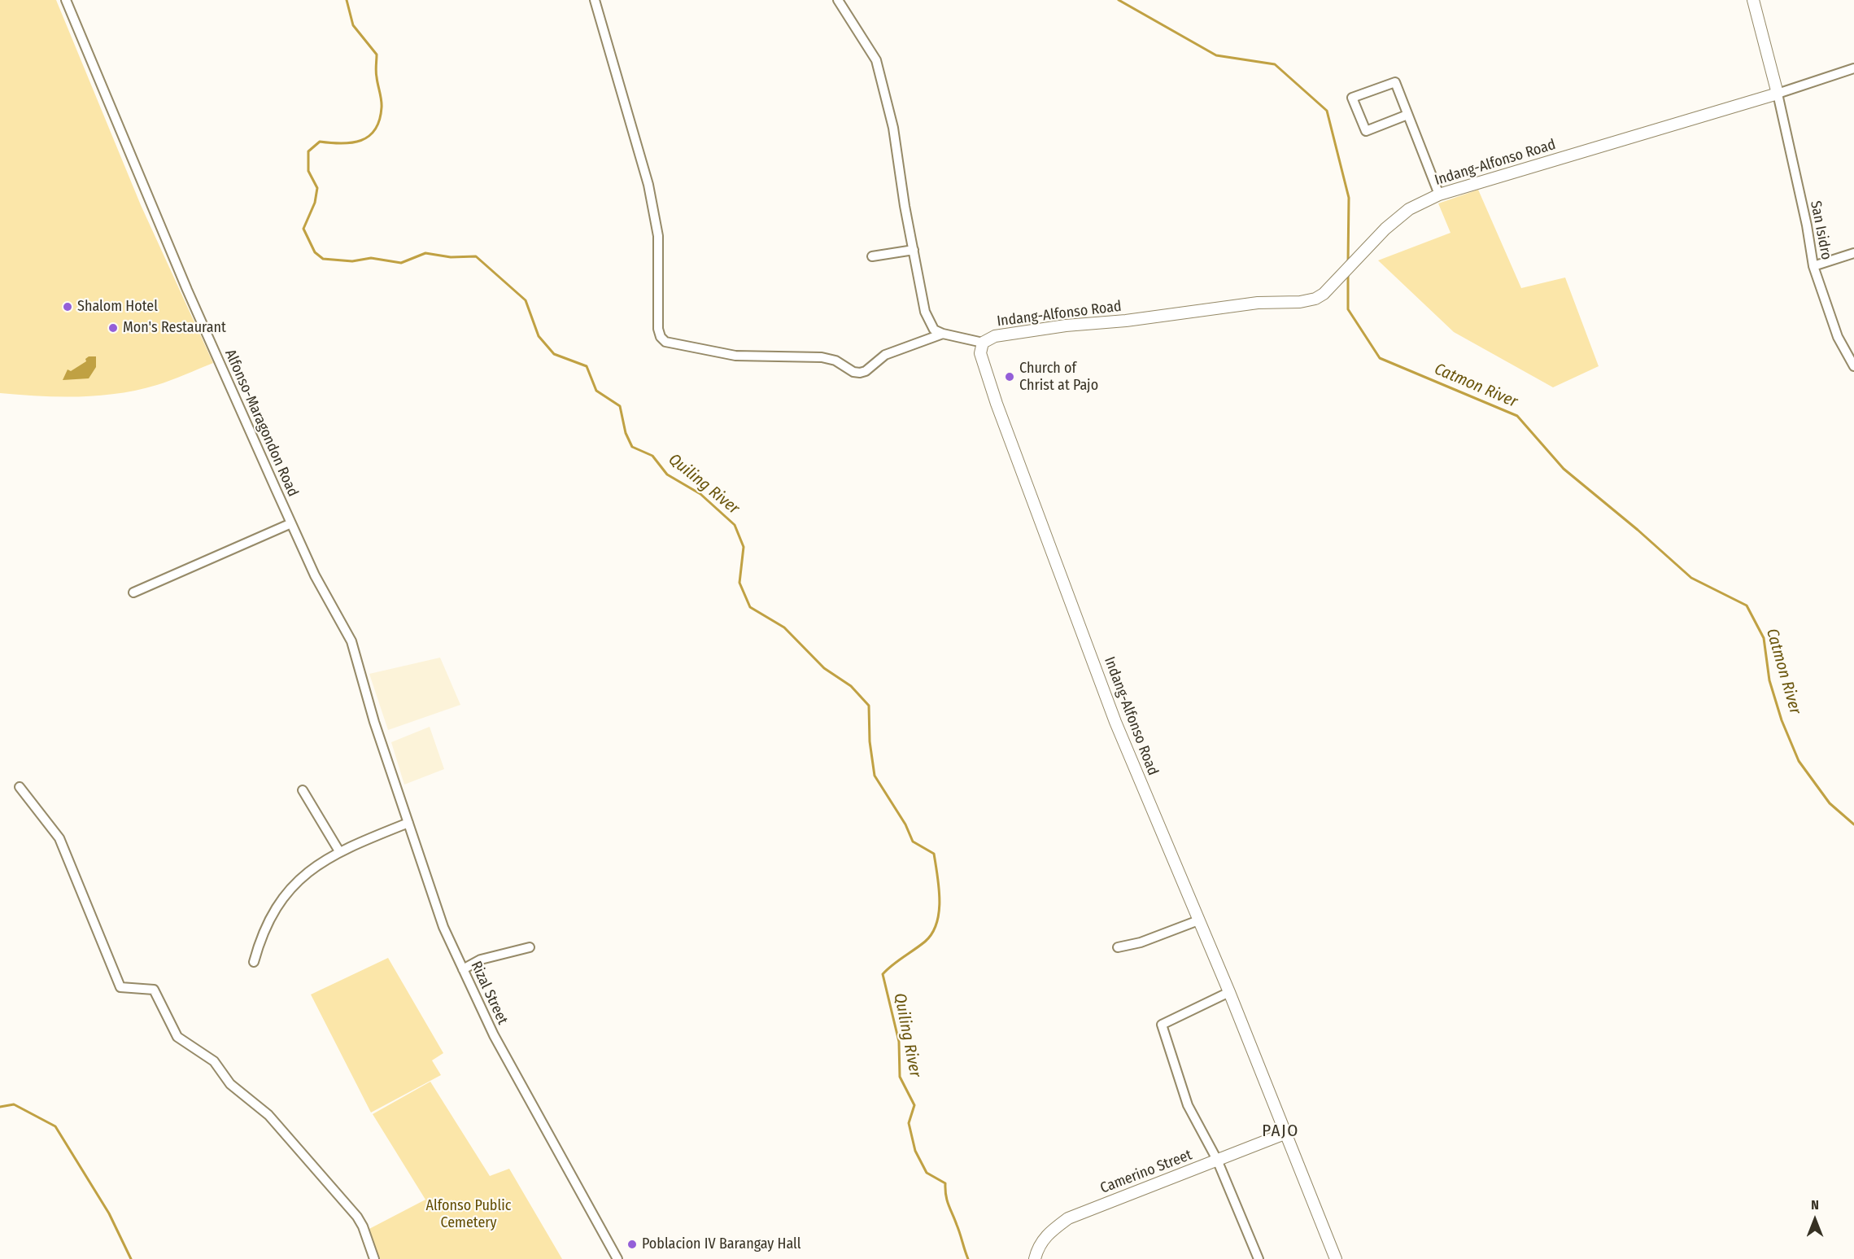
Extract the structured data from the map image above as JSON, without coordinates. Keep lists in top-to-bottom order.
{
  "streets": {
    "main road": ["Indang-Alfonso Road", "Camerino Street"],
    "street": ["San Isidro", "Alfonso-Maragondon Road", "Rizal Street"]
  },
  "crossings": [
    ["Indang-Alfonso Road", "San Isidro"],
    ["Indang-Alfonso Road", "Camerino Street"],
    ["Alfonso-Maragondon Road", "Rizal Street"]
  ],
  "districts": ["PAJO"],
  "water": ["Catmon River", "Quiling River"],
  "parks": ["Alfonso Public Cemetery"],
  "places": [
    "Shalom Hotel",
    "Mon's Restaurant",
    "Church of Christ at Pajo",
    "Poblacion IV Barangay Hall"
  ],
  "north": "top"
}
